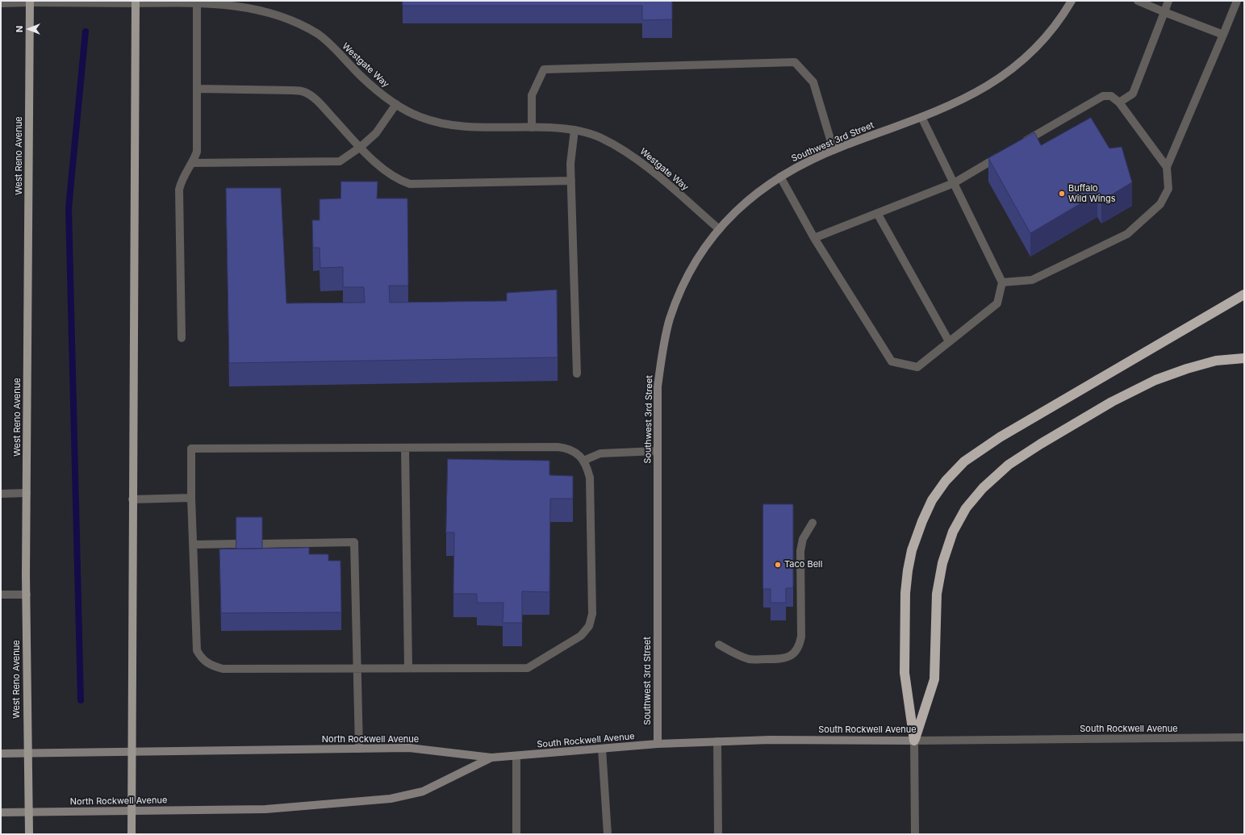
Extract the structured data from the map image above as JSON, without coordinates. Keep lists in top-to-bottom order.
{
  "streets": {
    "main road": [
      "Southwest 3rd Street",
      "West Reno Avenue",
      "South Rockwell Avenue",
      "North Rockwell Avenue"
    ],
    "street": ["Westgate Way"]
  },
  "crossings": [
    ["Westgate Way", "Southwest 3rd Street"],
    ["Westgate Way", "West Reno Avenue"],
    ["Southwest 3rd Street", "South Rockwell Avenue"],
    ["West Reno Avenue", "North Rockwell Avenue"],
    ["South Rockwell Avenue", "North Rockwell Avenue"]
  ],
  "places": ["Buffalo Wild Wings", "Taco Bell"],
  "north": "left"
}
